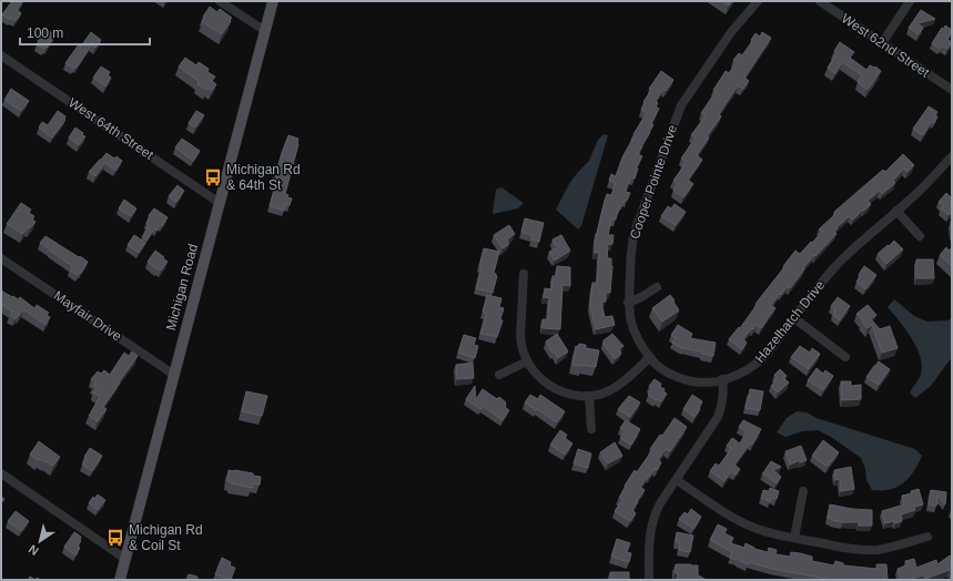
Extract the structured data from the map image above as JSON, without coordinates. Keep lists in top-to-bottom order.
{
  "streets": {
    "main road": ["Michigan Road"],
    "street": [
      "West 62nd Street",
      "West 64th Street",
      "Cooper Pointe Drive",
      "Mayfair Drive",
      "Hazelhatch Drive"
    ]
  },
  "crossings": [
    ["West 64th Street", "Michigan Road"],
    ["Cooper Pointe Drive", "Hazelhatch Drive"],
    ["Michigan Road", "Mayfair Drive"]
  ],
  "places": {
    "bus stop": ["Michigan Rd & 64th St", "Michigan Rd & Coil St"]
  },
  "scale_bar": "100 m",
  "north": "bottom left"
}
